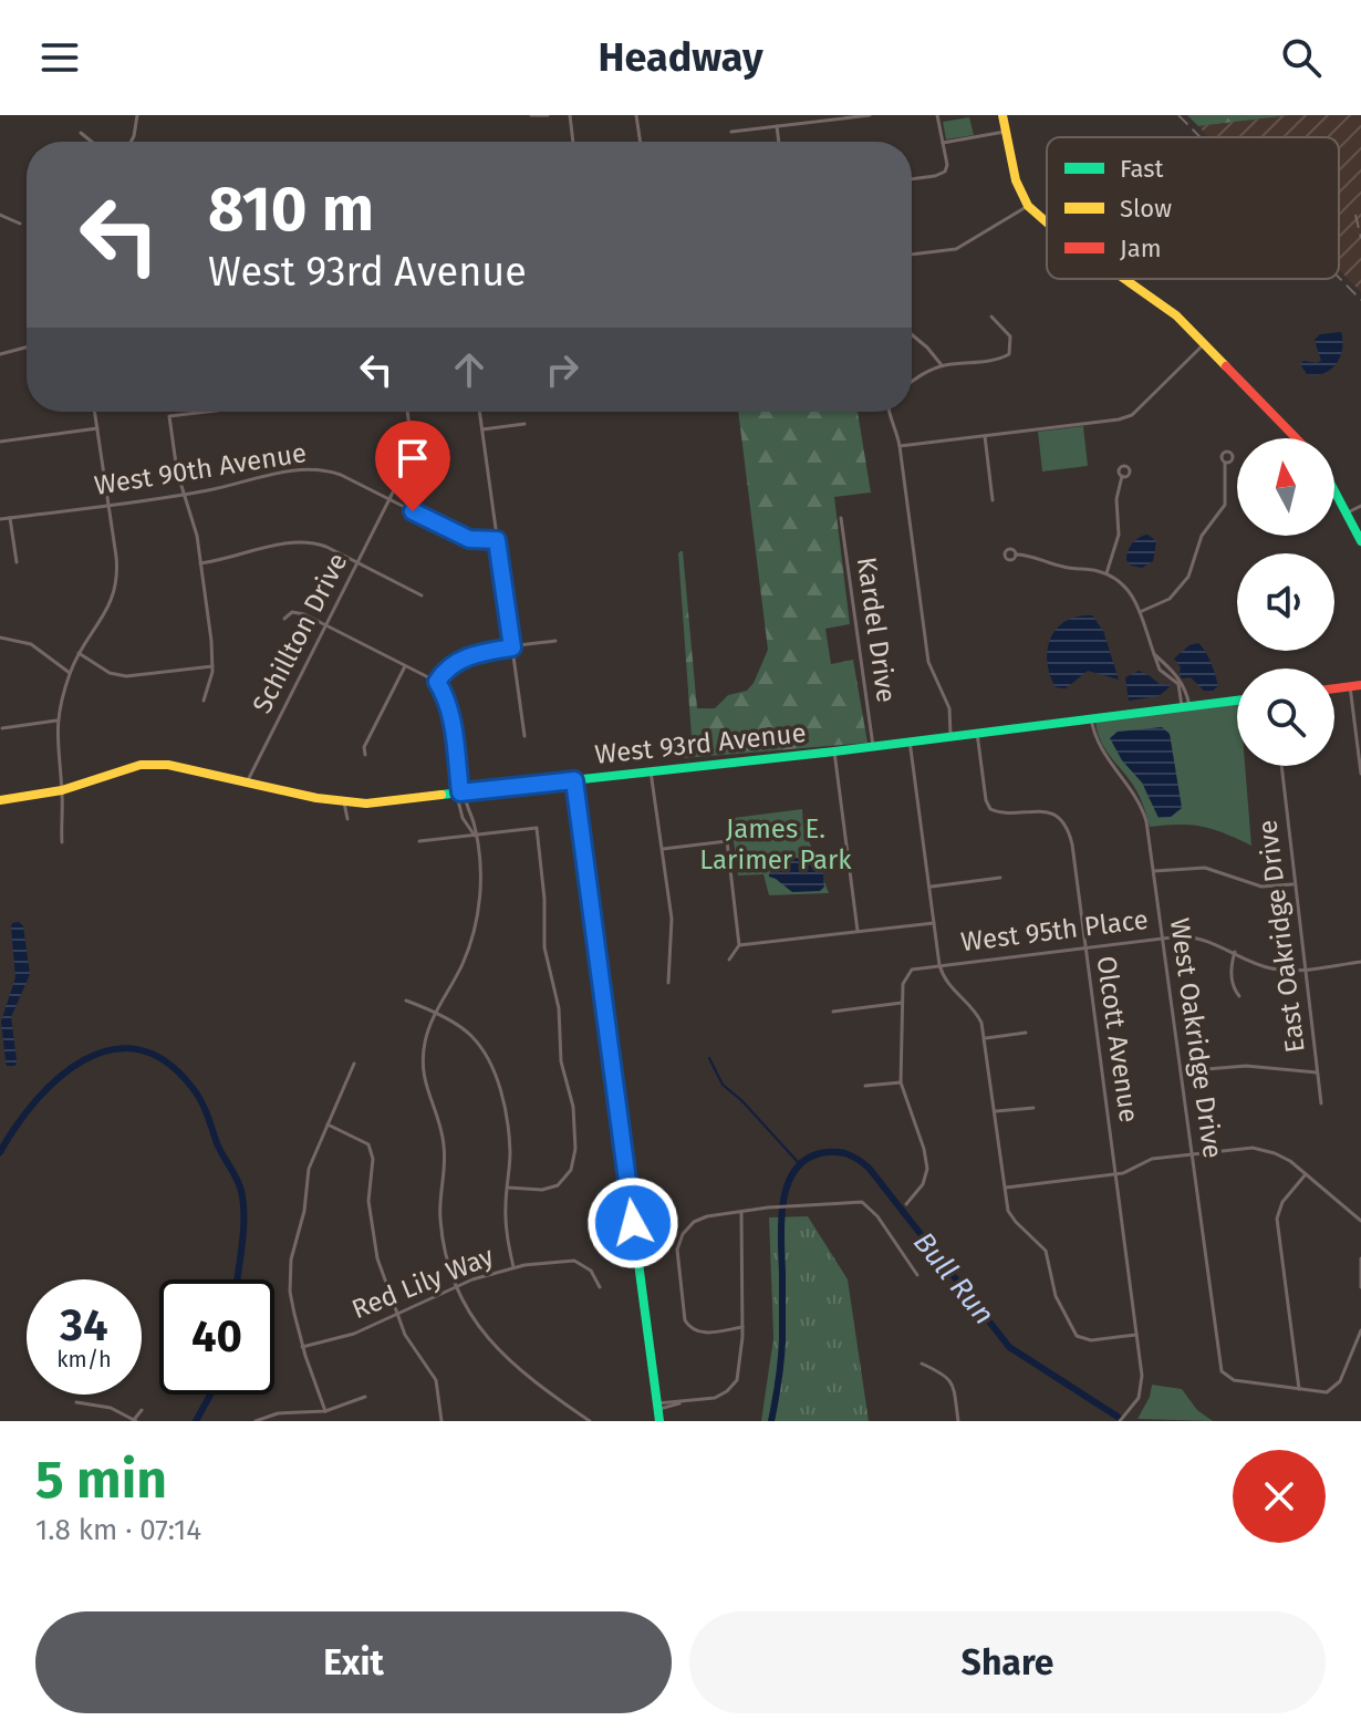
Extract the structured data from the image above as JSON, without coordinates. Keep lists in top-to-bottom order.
{
  "streets": {
    "street": [
      "West 90th Avenue",
      "Kardel Drive",
      "Schillton Drive",
      "West 93rd Avenue",
      "West 95th Place",
      "East Oakridge Drive",
      "West Oakridge Drive",
      "Olcott Avenue",
      "Red Lily Way"
    ]
  },
  "crossings": [
    ["West 90th Avenue", "Schillton Drive"],
    ["Kardel Drive", "West 93rd Avenue"],
    ["Schillton Drive", "West 93rd Avenue"],
    ["West 93rd Avenue", "West Oakridge Drive"],
    ["West 93rd Avenue", "Olcott Avenue"],
    ["West 95th Place", "East Oakridge Drive"],
    ["West 95th Place", "West Oakridge Drive"],
    ["West 95th Place", "Olcott Avenue"]
  ],
  "water": ["Bull Run"],
  "parks": ["James E. Larimer Park"],
  "legend": ["Fast", "Slow", "Jam"],
  "north": "top",
  "page": {
    "header": "Headway",
    "turn": ["810 m", "West 93rd Avenue"],
    "speed": "34 km/h",
    "limit": "40",
    "heading": ["5 min", "1.8 km · 07:14"],
    "buttons": ["Exit", "Share"]
  }
}
